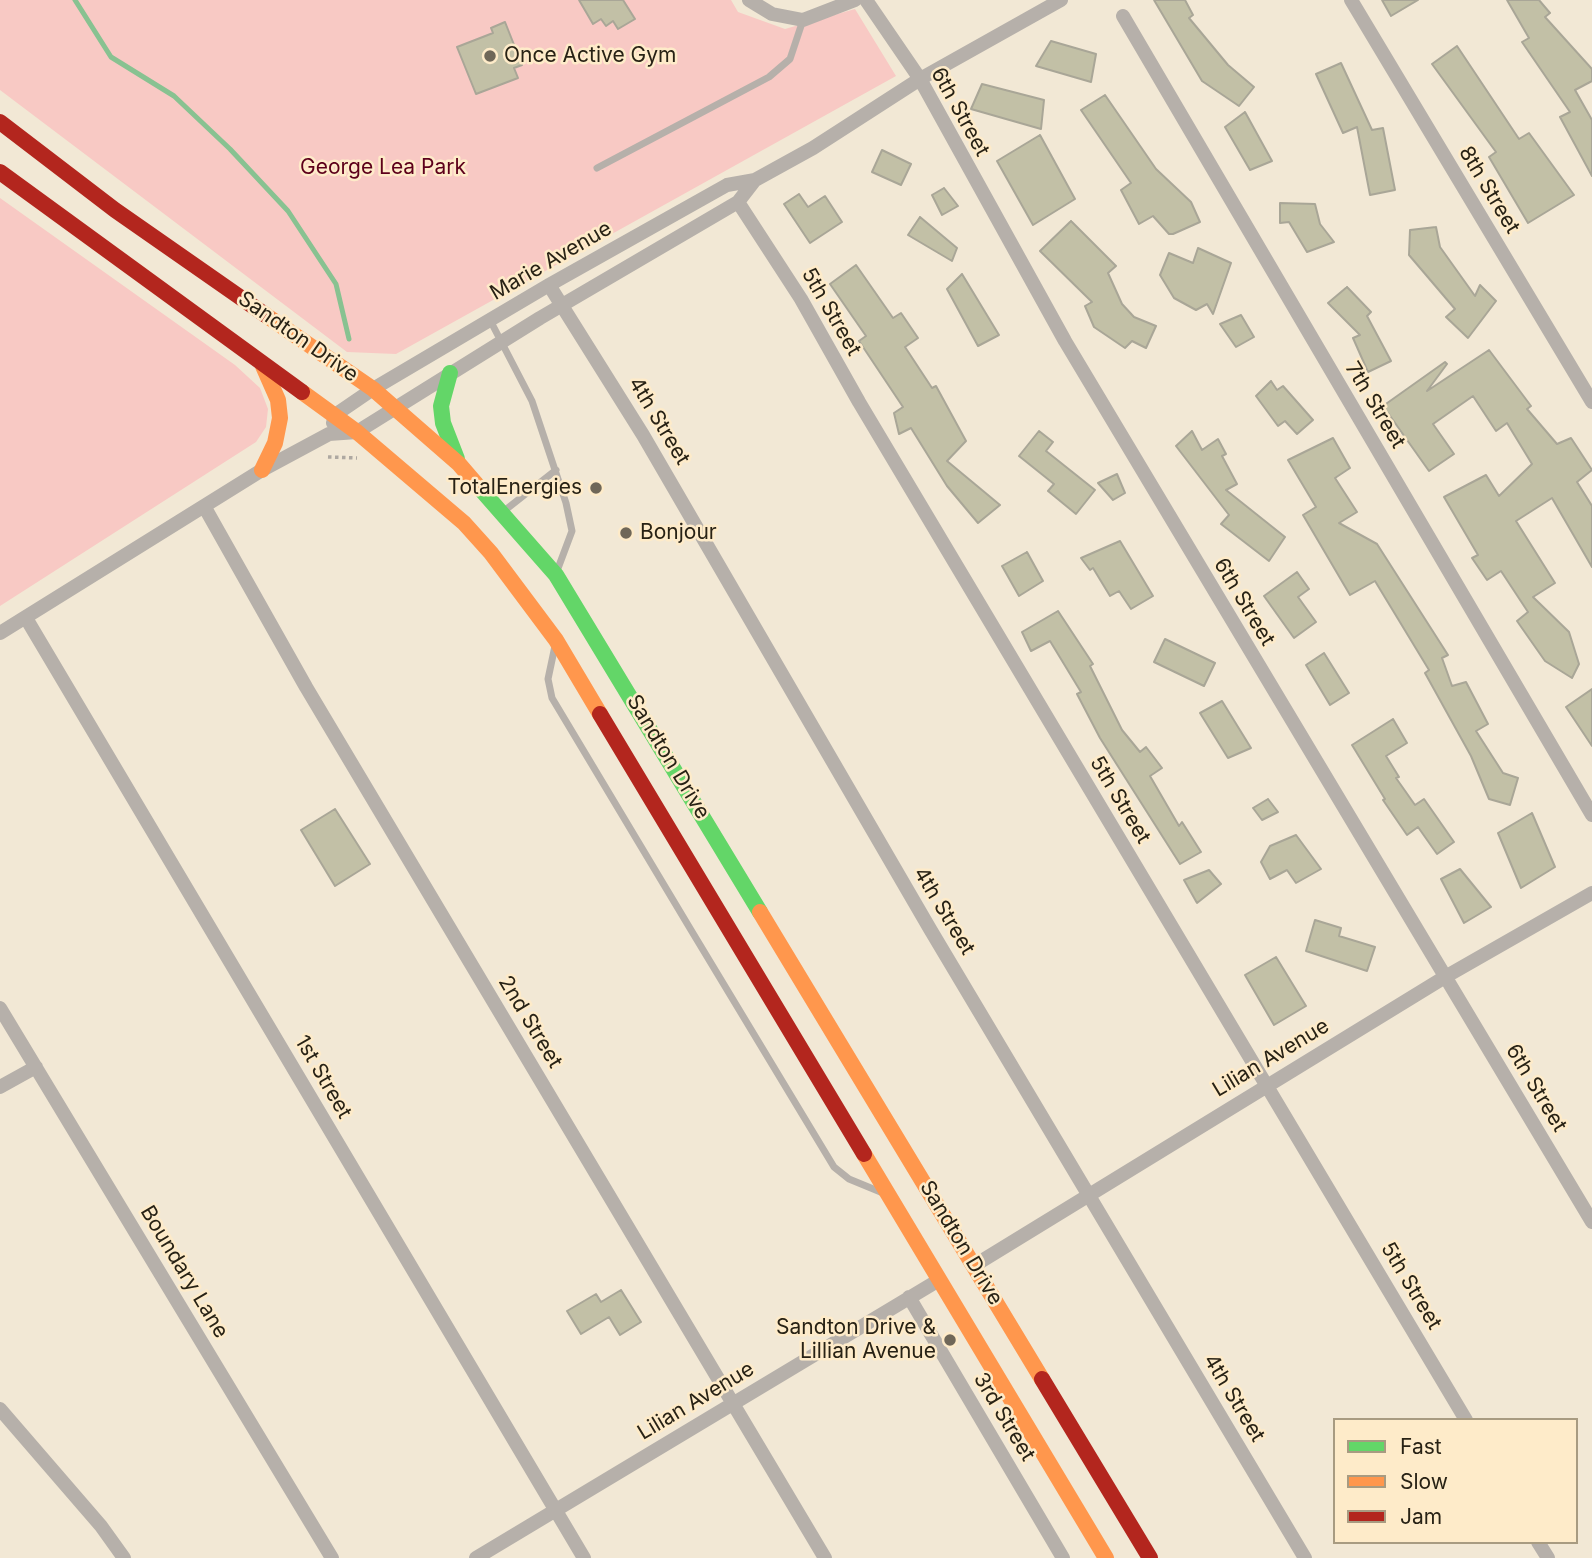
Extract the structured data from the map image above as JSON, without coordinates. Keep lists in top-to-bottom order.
{
  "streets": {
    "main road": ["Sandton Drive"],
    "street": [
      "6th Street",
      "8th Street",
      "Marie Avenue",
      "5th Street",
      "7th Street",
      "4th Street",
      "2nd Street",
      "Lilian Avenue",
      "1st Street",
      "Boundary Lane",
      "3rd Street"
    ]
  },
  "crossings": [
    ["6th Street", "Marie Avenue"],
    ["6th Street", "Lilian Avenue"],
    ["Marie Avenue", "5th Street"],
    ["Marie Avenue", "Sandton Drive"],
    ["Marie Avenue", "4th Street"],
    ["5th Street", "Lilian Avenue"],
    ["Sandton Drive", "Lilian Avenue"],
    ["4th Street", "Lilian Avenue"],
    ["2nd Street", "Lilian Avenue"],
    ["Lilian Avenue", "1st Street"],
    ["Lilian Avenue", "3rd Street"]
  ],
  "parks": ["George Lea Park"],
  "places": [
    "Once Active Gym",
    "TotalEnergies",
    "Bonjour",
    "Sandton Drive & Lillian Avenue"
  ],
  "legend": ["Fast", "Slow", "Jam"]
}
